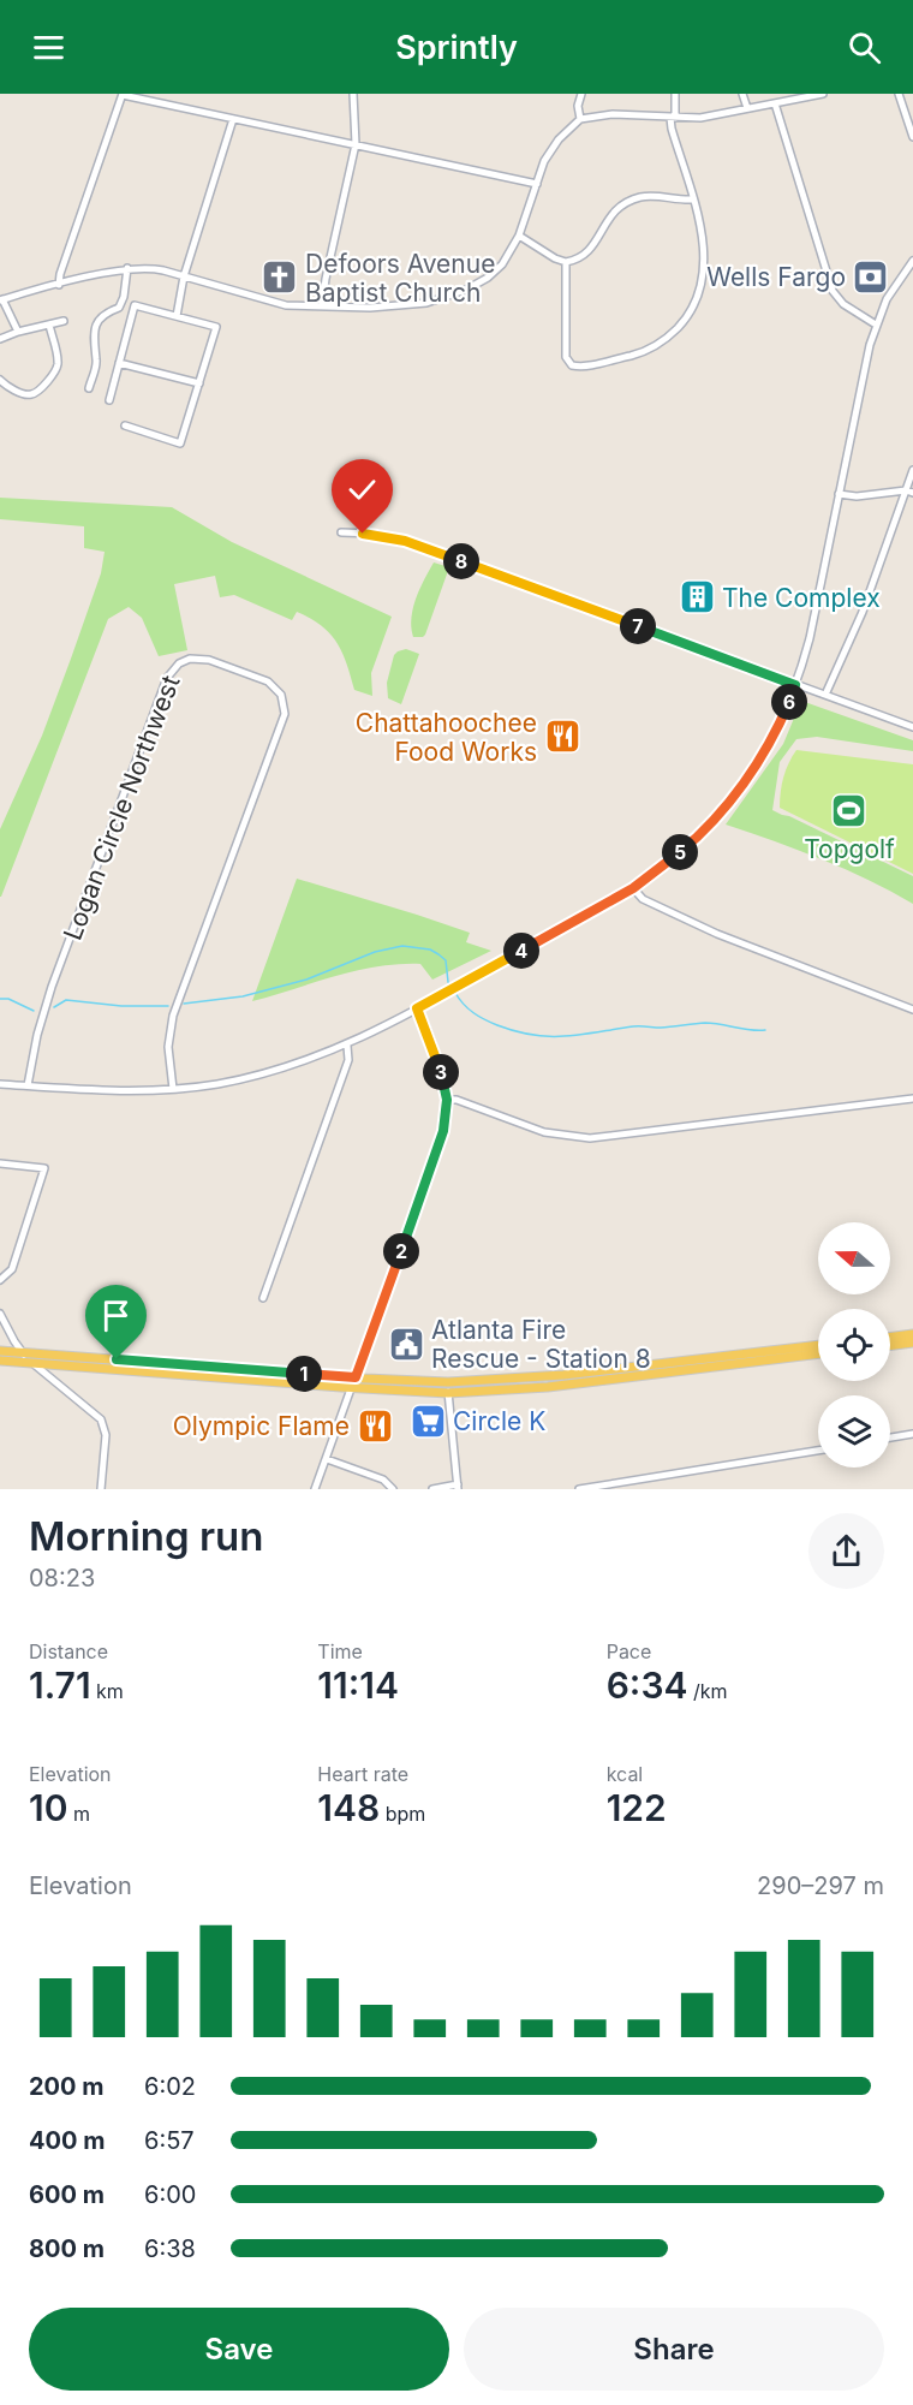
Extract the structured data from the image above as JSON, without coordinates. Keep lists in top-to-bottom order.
{
  "streets": {
    "street": ["Logan Circle Northwest"]
  },
  "places": {
    "bank": ["Wells Fargo"],
    "church": ["Defoors Avenue Baptist Church"],
    "building": ["The Complex"],
    "restaurant": ["Chattahoochee Food Works", "Olympic Flame"],
    "sports": ["Topgolf"],
    "public building": ["Atlanta Fire Rescue - Station 8"],
    "supermarket": ["Circle K"]
  },
  "north": "left",
  "page": {
    "header": "Sprintly",
    "pins": [
      "8",
      "7",
      "6",
      "5",
      "4",
      "3",
      "2",
      "1"
    ],
    "heading": ["Morning run", "08:23"],
    "stats": [
      ["Distance", "1.71 km"],
      ["Time", "11:14"],
      ["Pace", "6:34 /km"],
      ["Elevation", "10 m"],
      ["Heart rate", "148 bpm"],
      ["kcal", "122"]
    ],
    "chart": ["Elevation", "290–297 m"],
    "list": [
      {
        "name": "200 m",
        "note": "6:02"
      },
      {
        "name": "400 m",
        "note": "6:57"
      },
      {
        "name": "600 m",
        "note": "6:00"
      },
      {
        "name": "800 m",
        "note": "6:38"
      }
    ],
    "buttons": ["Save", "Share"]
  }
}
